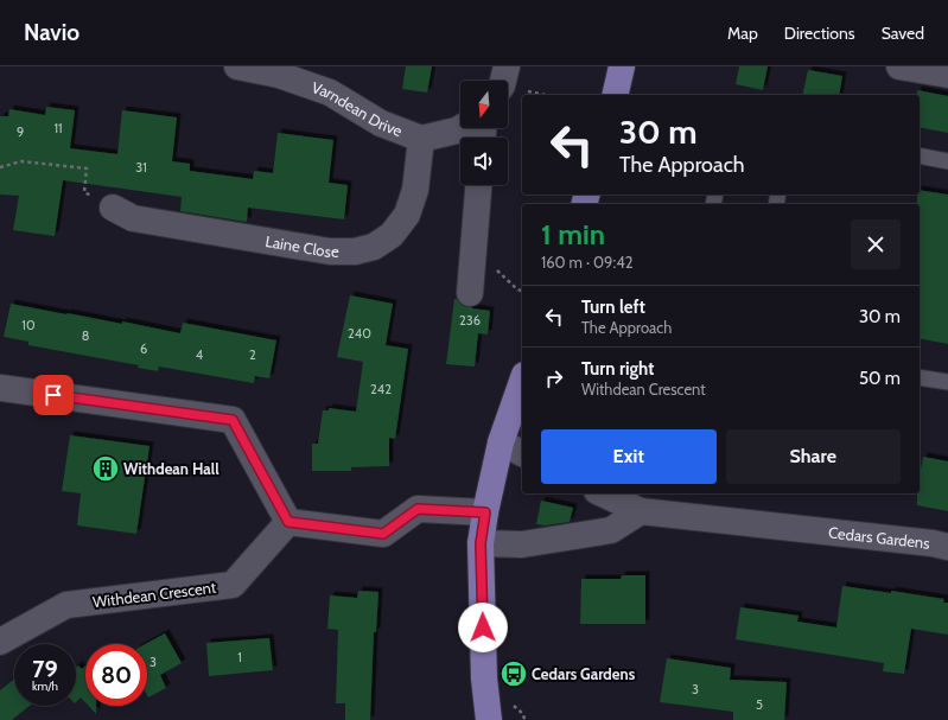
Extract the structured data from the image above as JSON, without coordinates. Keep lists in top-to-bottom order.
{
  "streets": {
    "street": [
      "Varndean Drive",
      "Laine Close",
      "Cedars Gardens",
      "Withdean Crescent"
    ]
  },
  "crossings": [
    ["Varndean Drive", "Laine Close"]
  ],
  "places": {
    "building": ["Withdean Hall"],
    "bus stop": ["Cedars Gardens"]
  },
  "house_numbers": [
    "11",
    "9",
    "31",
    "236",
    "10",
    "240",
    "8",
    "6",
    "4",
    "2",
    "242",
    "1",
    "3",
    "3",
    "5"
  ],
  "north": "bottom",
  "page": {
    "header": "Navio",
    "nav": ["Map", "Directions", "Saved"],
    "turn": ["30 m", "The Approach"],
    "heading": ["1 min", "160 m · 09:42"],
    "list": [
      {
        "name": "Turn left",
        "note": "The Approach",
        "value": "30 m"
      },
      {
        "name": "Turn right",
        "note": "Withdean Crescent",
        "value": "50 m"
      }
    ],
    "buttons": ["Exit", "Share"],
    "speed": "79 km/h",
    "limit": "80"
  }
}
